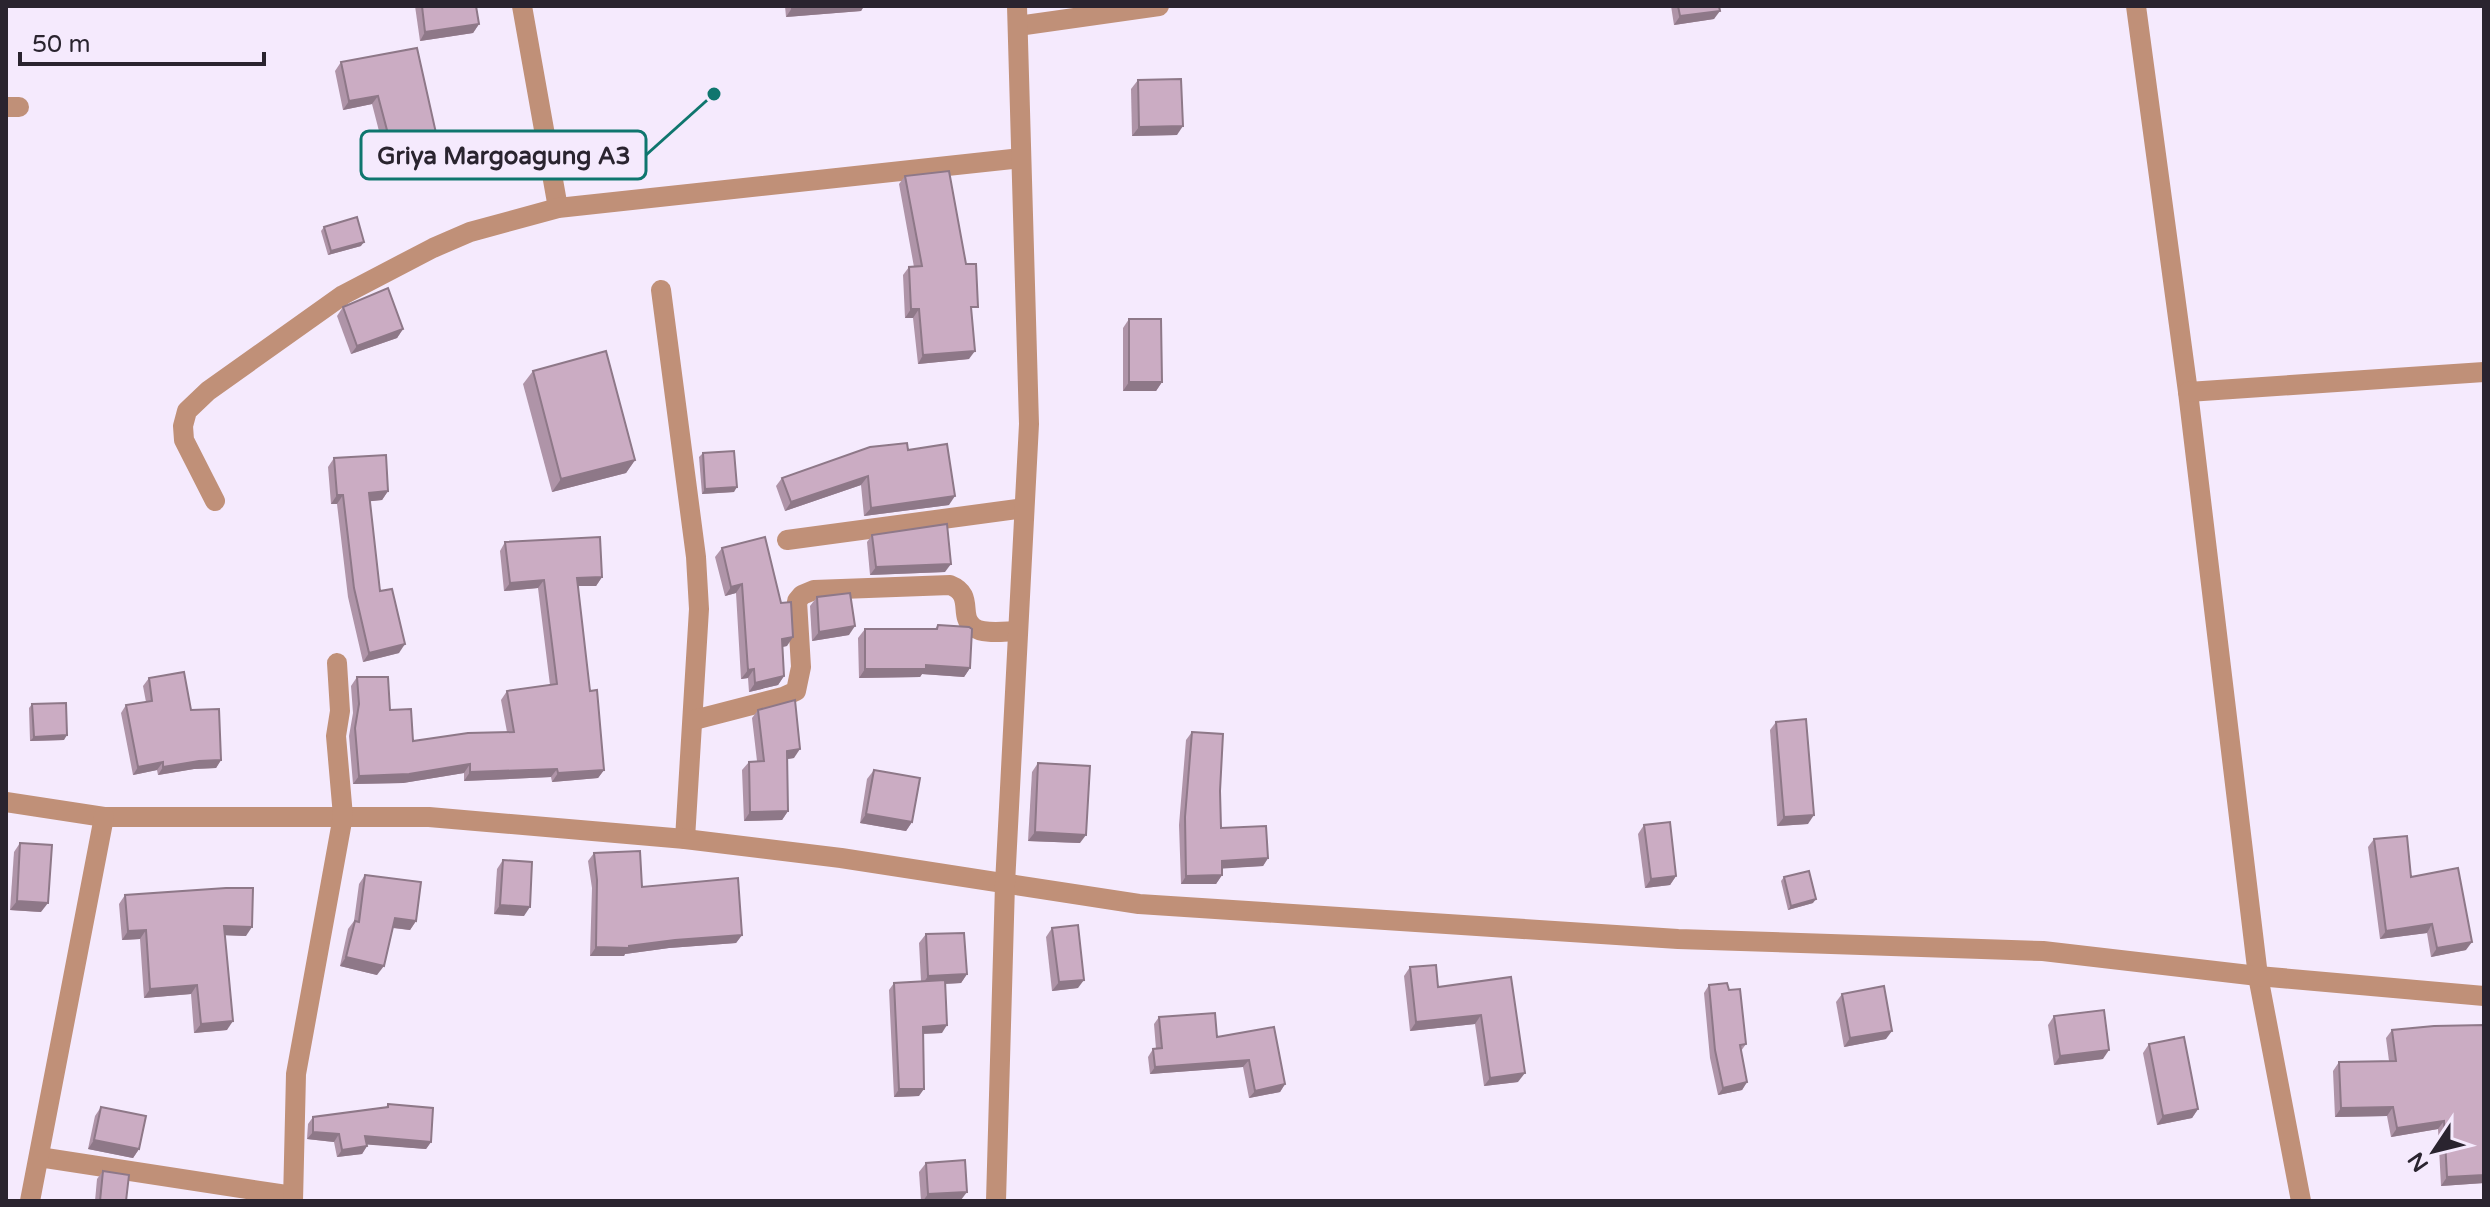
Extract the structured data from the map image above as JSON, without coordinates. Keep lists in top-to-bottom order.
{
  "places": ["Griya Margoagung A3"],
  "scale_bar": "50 m",
  "north": "bottom left"
}
